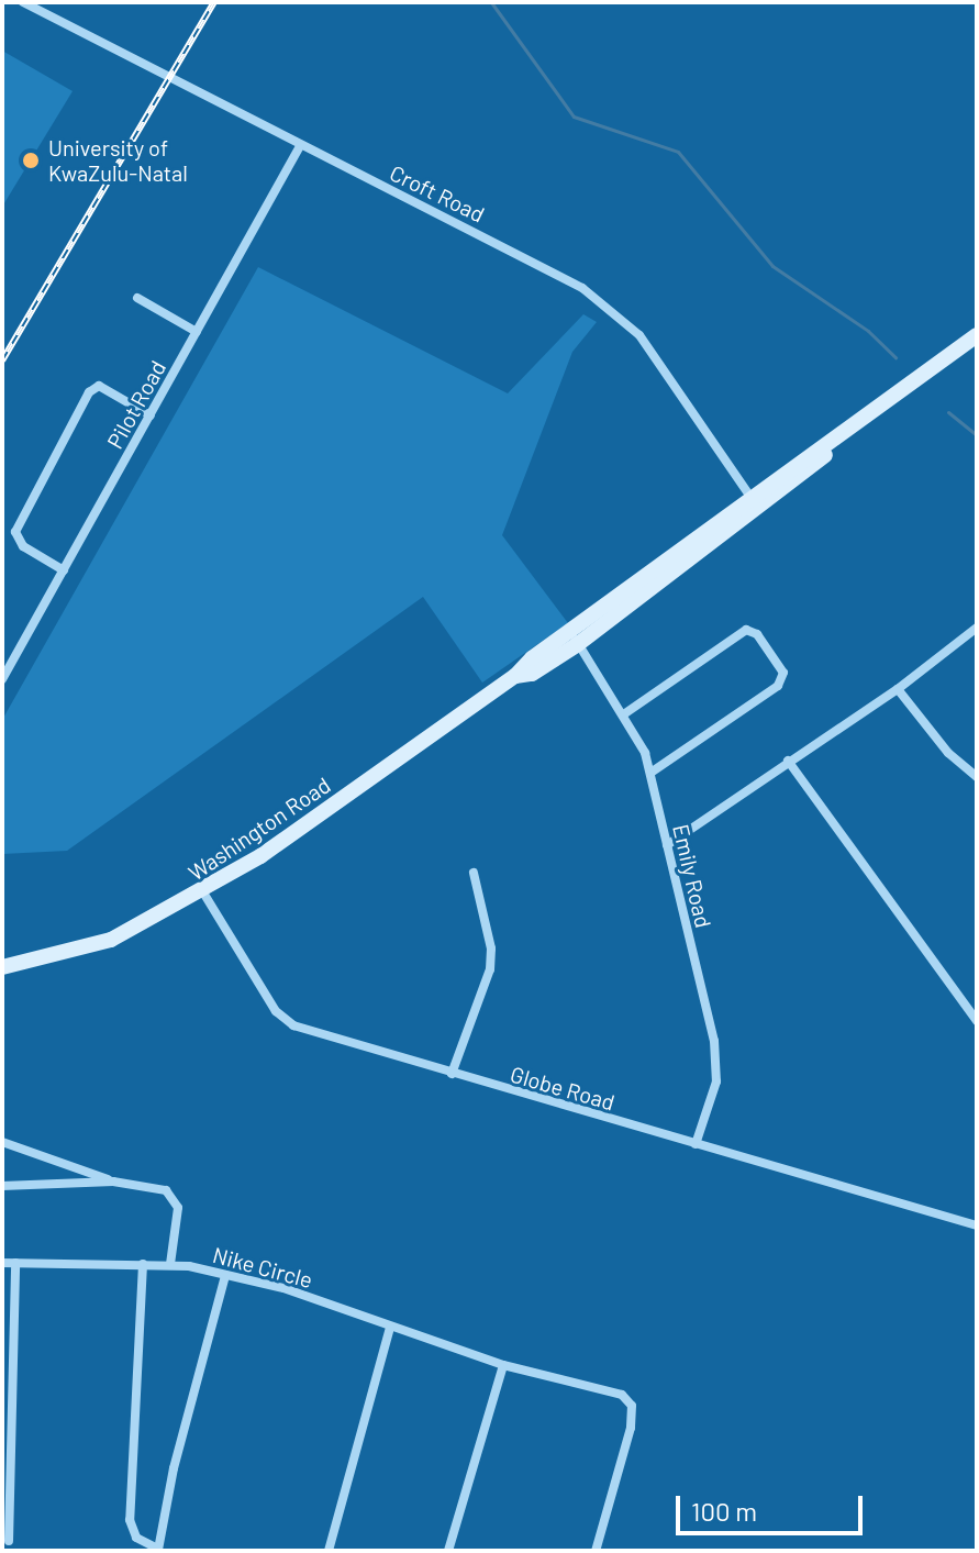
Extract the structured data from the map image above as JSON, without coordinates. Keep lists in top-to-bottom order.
{
  "streets": {
    "main road": ["Washington Road"],
    "street": [
      "Croft Road",
      "Pilot Road",
      "Emily Road",
      "Globe Road",
      "Nike Circle"
    ]
  },
  "crossings": [
    ["Croft Road", "Pilot Road"],
    ["Croft Road", "Washington Road"],
    ["Washington Road", "Emily Road"],
    ["Washington Road", "Globe Road"],
    ["Emily Road", "Globe Road"]
  ],
  "places": ["University of KwaZulu-Natal"],
  "scale_bar": "100 m"
}
